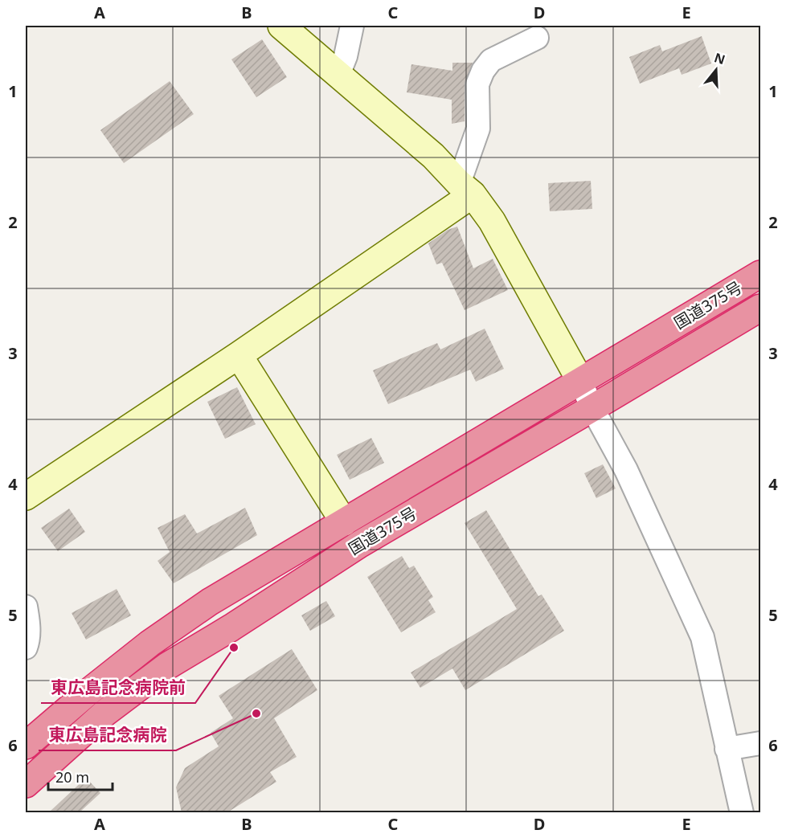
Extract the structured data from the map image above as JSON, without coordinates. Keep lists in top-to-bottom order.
{
  "streets": {
    "highway": ["国道375号"]
  },
  "places": ["東広島記念病院前", "東広島記念病院"],
  "scale_bar": "20 m",
  "north": "top",
  "grid": {
    "columns": [
      "A",
      "B",
      "C",
      "D",
      "E"
    ],
    "rows": [
      "1",
      "2",
      "3",
      "4",
      "5",
      "6"
    ]
  }
}
